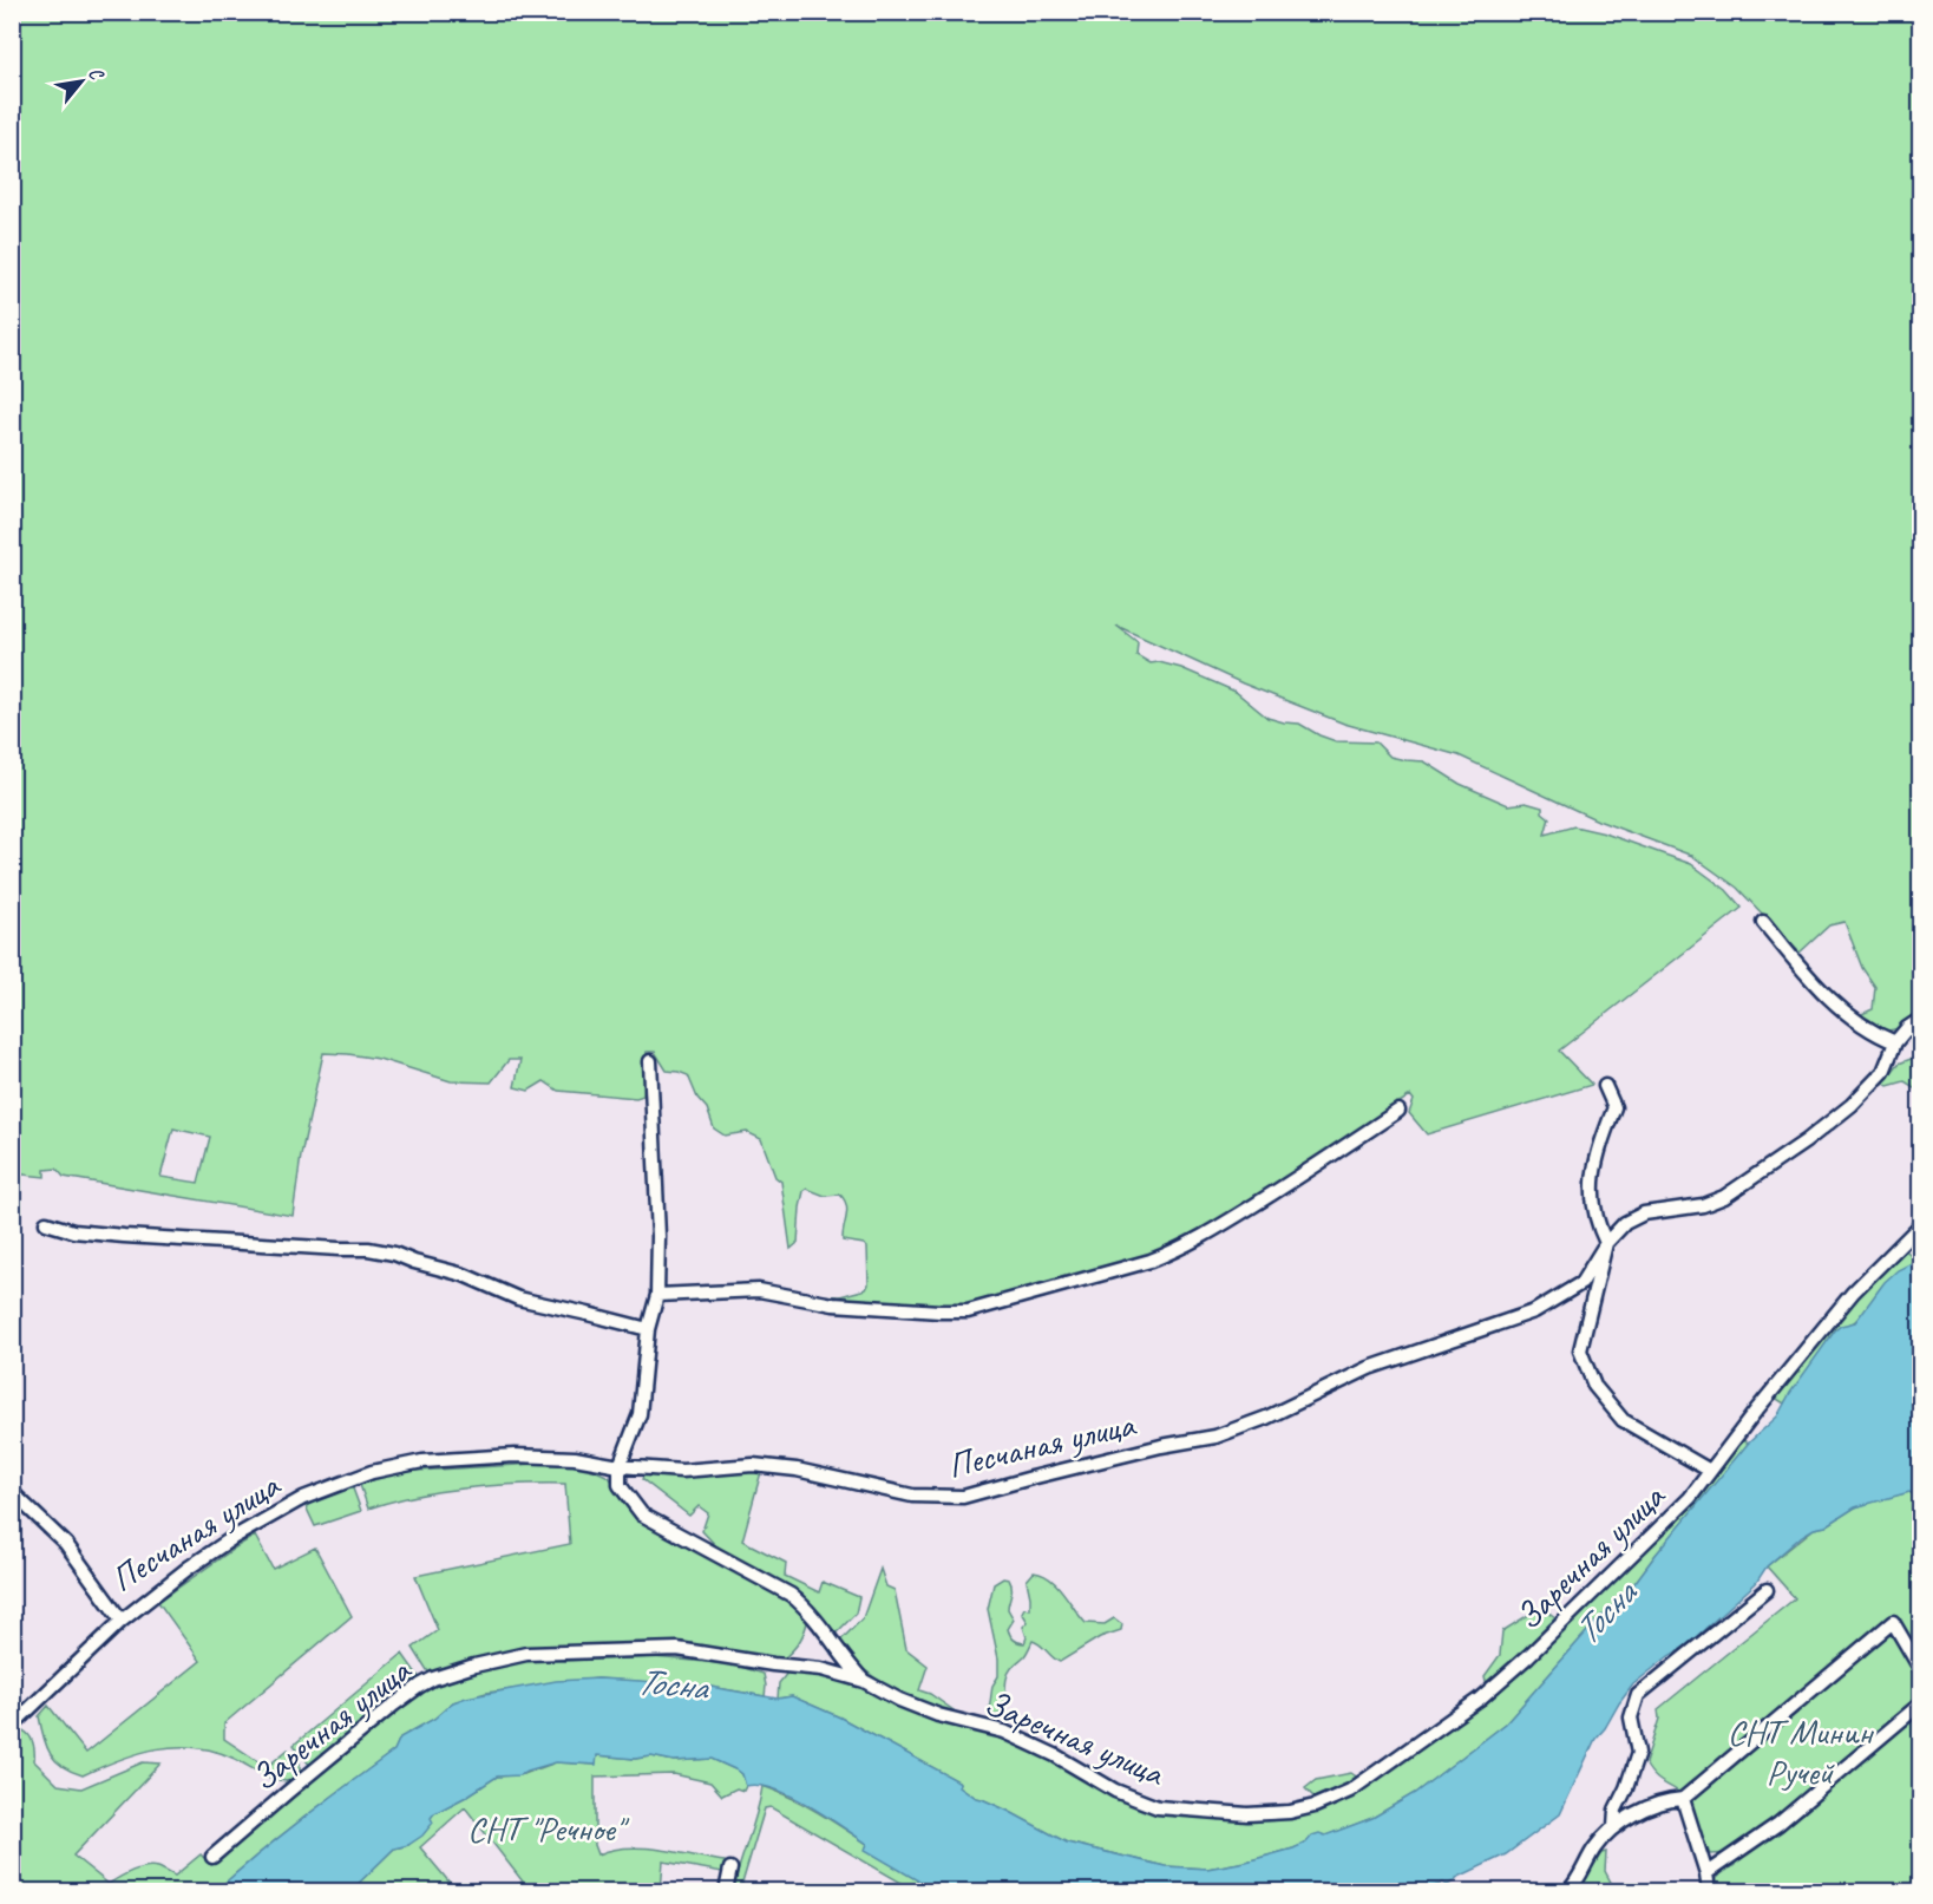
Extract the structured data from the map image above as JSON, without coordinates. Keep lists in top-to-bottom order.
{
  "streets": {
    "street": ["Песчаная улица", "Заречная улица"]
  },
  "water": ["Тосна"],
  "parks": ["СНТ Минин Ручей", "СНТ \"Речное\""],
  "north": "top right"
}
